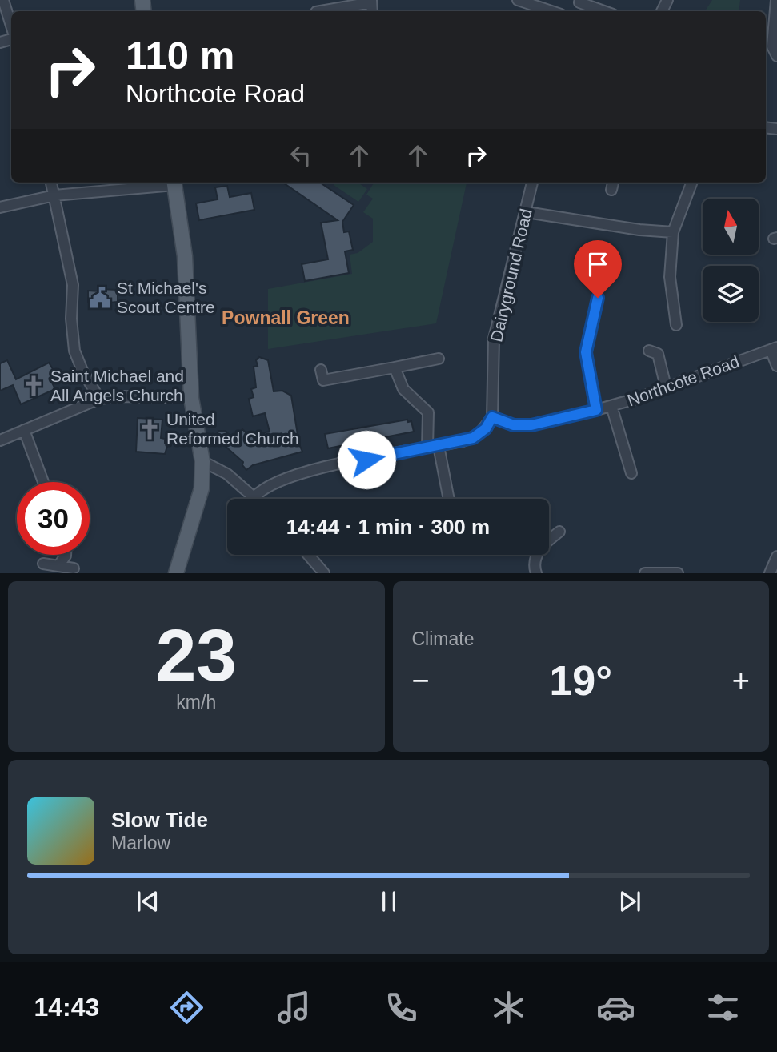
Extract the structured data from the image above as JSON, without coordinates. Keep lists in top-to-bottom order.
{
  "streets": {
    "street": ["Dairyground Road", "Northcote Road"]
  },
  "crossings": [
    ["Dairyground Road", "Northcote Road"]
  ],
  "districts": ["Pownall Green"],
  "places": {
    "public building": ["St Michael's Scout Centre"],
    "church": ["Saint Michael and All Angels Church", "United Reformed Church"]
  },
  "north": "top",
  "page": {
    "turn": ["110 m", "Northcote Road"],
    "limit": "30",
    "trip": "14:44 · 1 min · 300 m",
    "tile": [
      ["23", "km/h"],
      "Climate"
    ],
    "heat": ["−", "19°", "+"],
    "song": ["Slow Tide", "Marlow"],
    "tabs": "14:43"
  }
}
